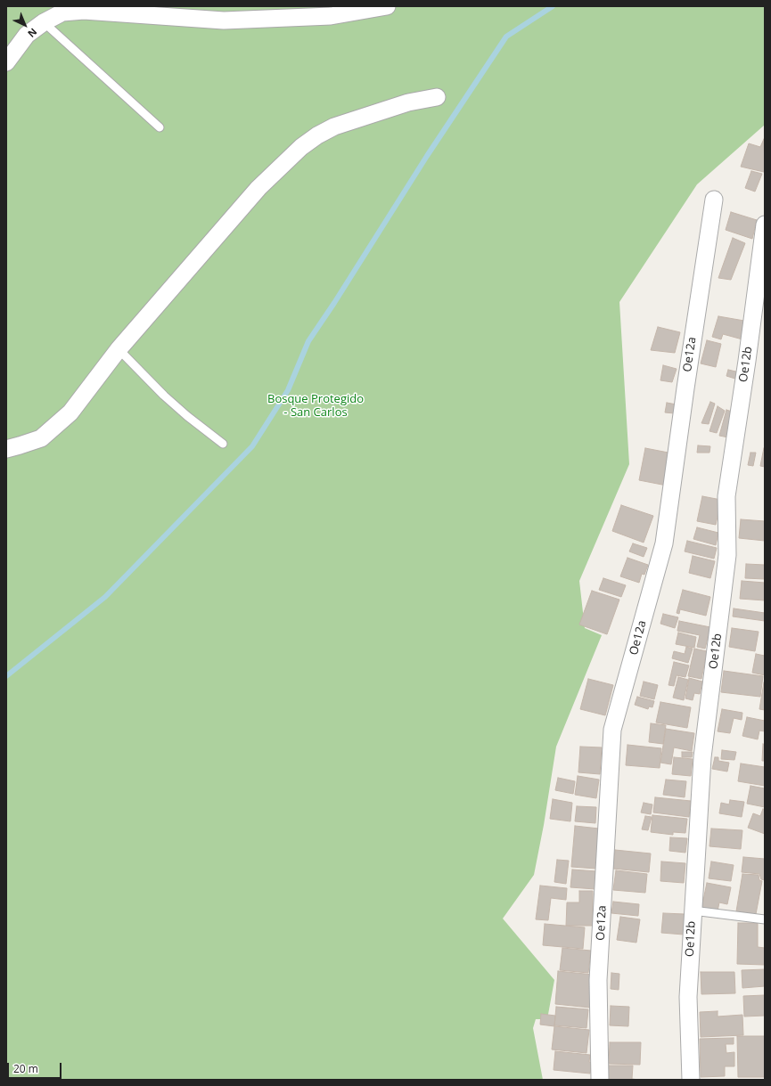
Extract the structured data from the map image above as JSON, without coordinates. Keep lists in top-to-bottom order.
{
  "streets": {
    "street": ["Oe12a", "Oe12b"]
  },
  "parks": ["Bosque Protegido - San Carlos"],
  "scale_bar": "20 m",
  "north": "bottom right"
}
